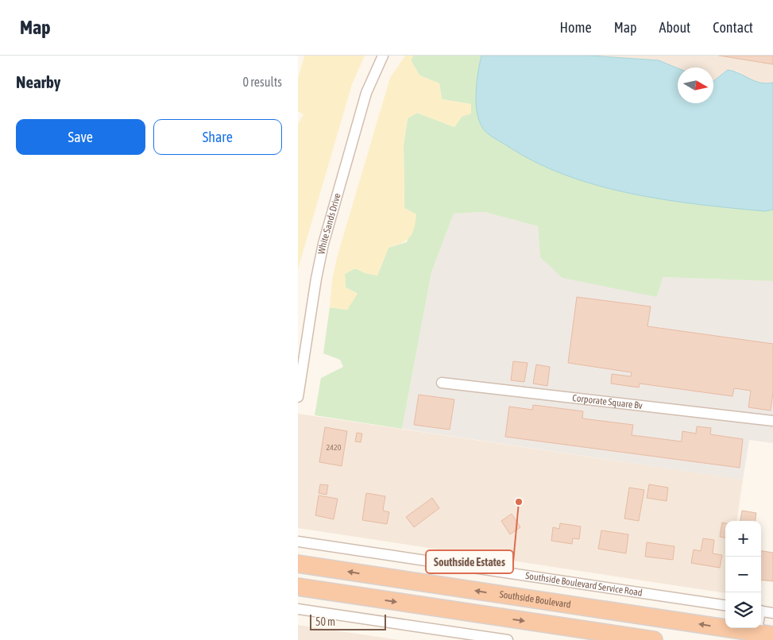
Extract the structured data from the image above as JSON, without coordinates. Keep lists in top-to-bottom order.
{
  "streets": {
    "highway": ["Southside Boulevard"],
    "street": ["White Sands Drive", "Corporate Square Bv", "Southside Boulevard Service Road"]
  },
  "places": ["Southside Estates"],
  "house_numbers": ["2420"],
  "scale_bar": "50 m",
  "north": "right",
  "page": {
    "header": "Map",
    "nav": [
      "Home",
      "Map",
      "About",
      "Contact"
    ],
    "heading": ["Nearby", "0 results"],
    "buttons": ["Save", "Share"],
    "map_buttons": ["+", "−"],
    "scale": "50 m"
  }
}
